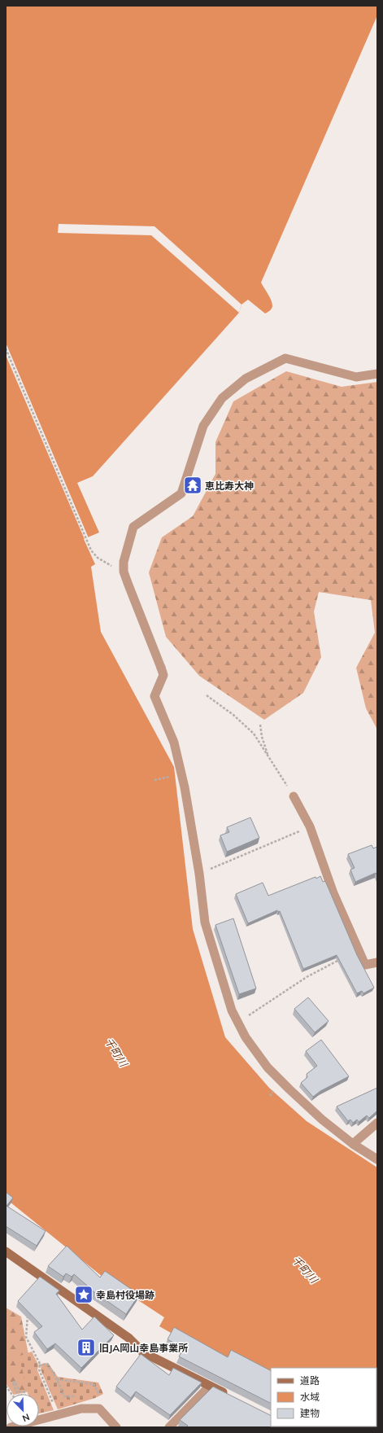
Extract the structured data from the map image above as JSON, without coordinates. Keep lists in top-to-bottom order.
{
  "water": ["千町川"],
  "places": {
    "temple": ["恵比寿大神"],
    "place": ["幸島村役場跡"],
    "building": ["旧JA岡山幸島事業所"]
  },
  "legend": ["道路", "水域", "建物"],
  "north": "bottom right"
}
